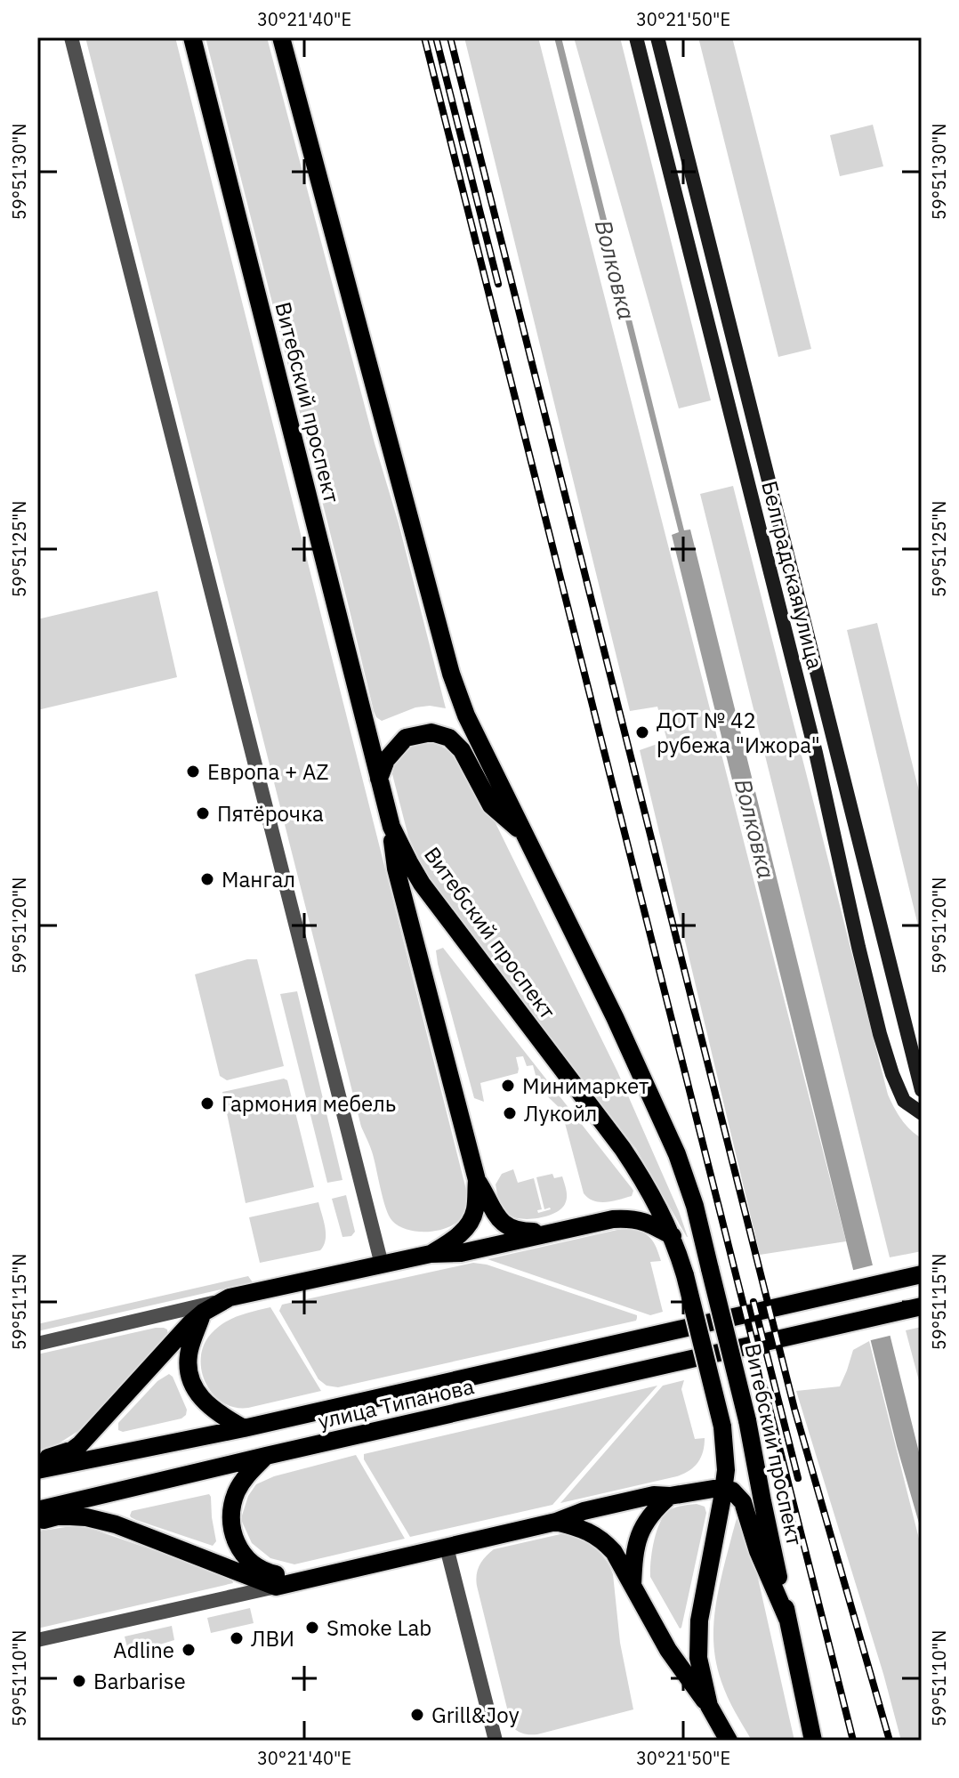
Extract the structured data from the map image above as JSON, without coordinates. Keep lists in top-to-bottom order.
{
  "streets": {
    "main road": ["Витебский проспект", "улица Типанова"],
    "street": ["Белградская улица"]
  },
  "water": ["Волковка"],
  "places": [
    "ДОТ № 42 рубежа \"Ижора\"",
    "Европа + AZ",
    "Пятёрочка",
    "Мангал",
    "Минимаркет",
    "Гармония мебель",
    "Лукойл",
    "Smoke Lab",
    "ЛВИ",
    "Adline",
    "Barbarise",
    "Grill&Joy"
  ],
  "coordinates": [
    "30°21'40\"E",
    "30°21'50\"E",
    "59°51'30\"N",
    "59°51'25\"N",
    "59°51'20\"N",
    "59°51'15\"N",
    "59°51'10\"N"
  ]
}
